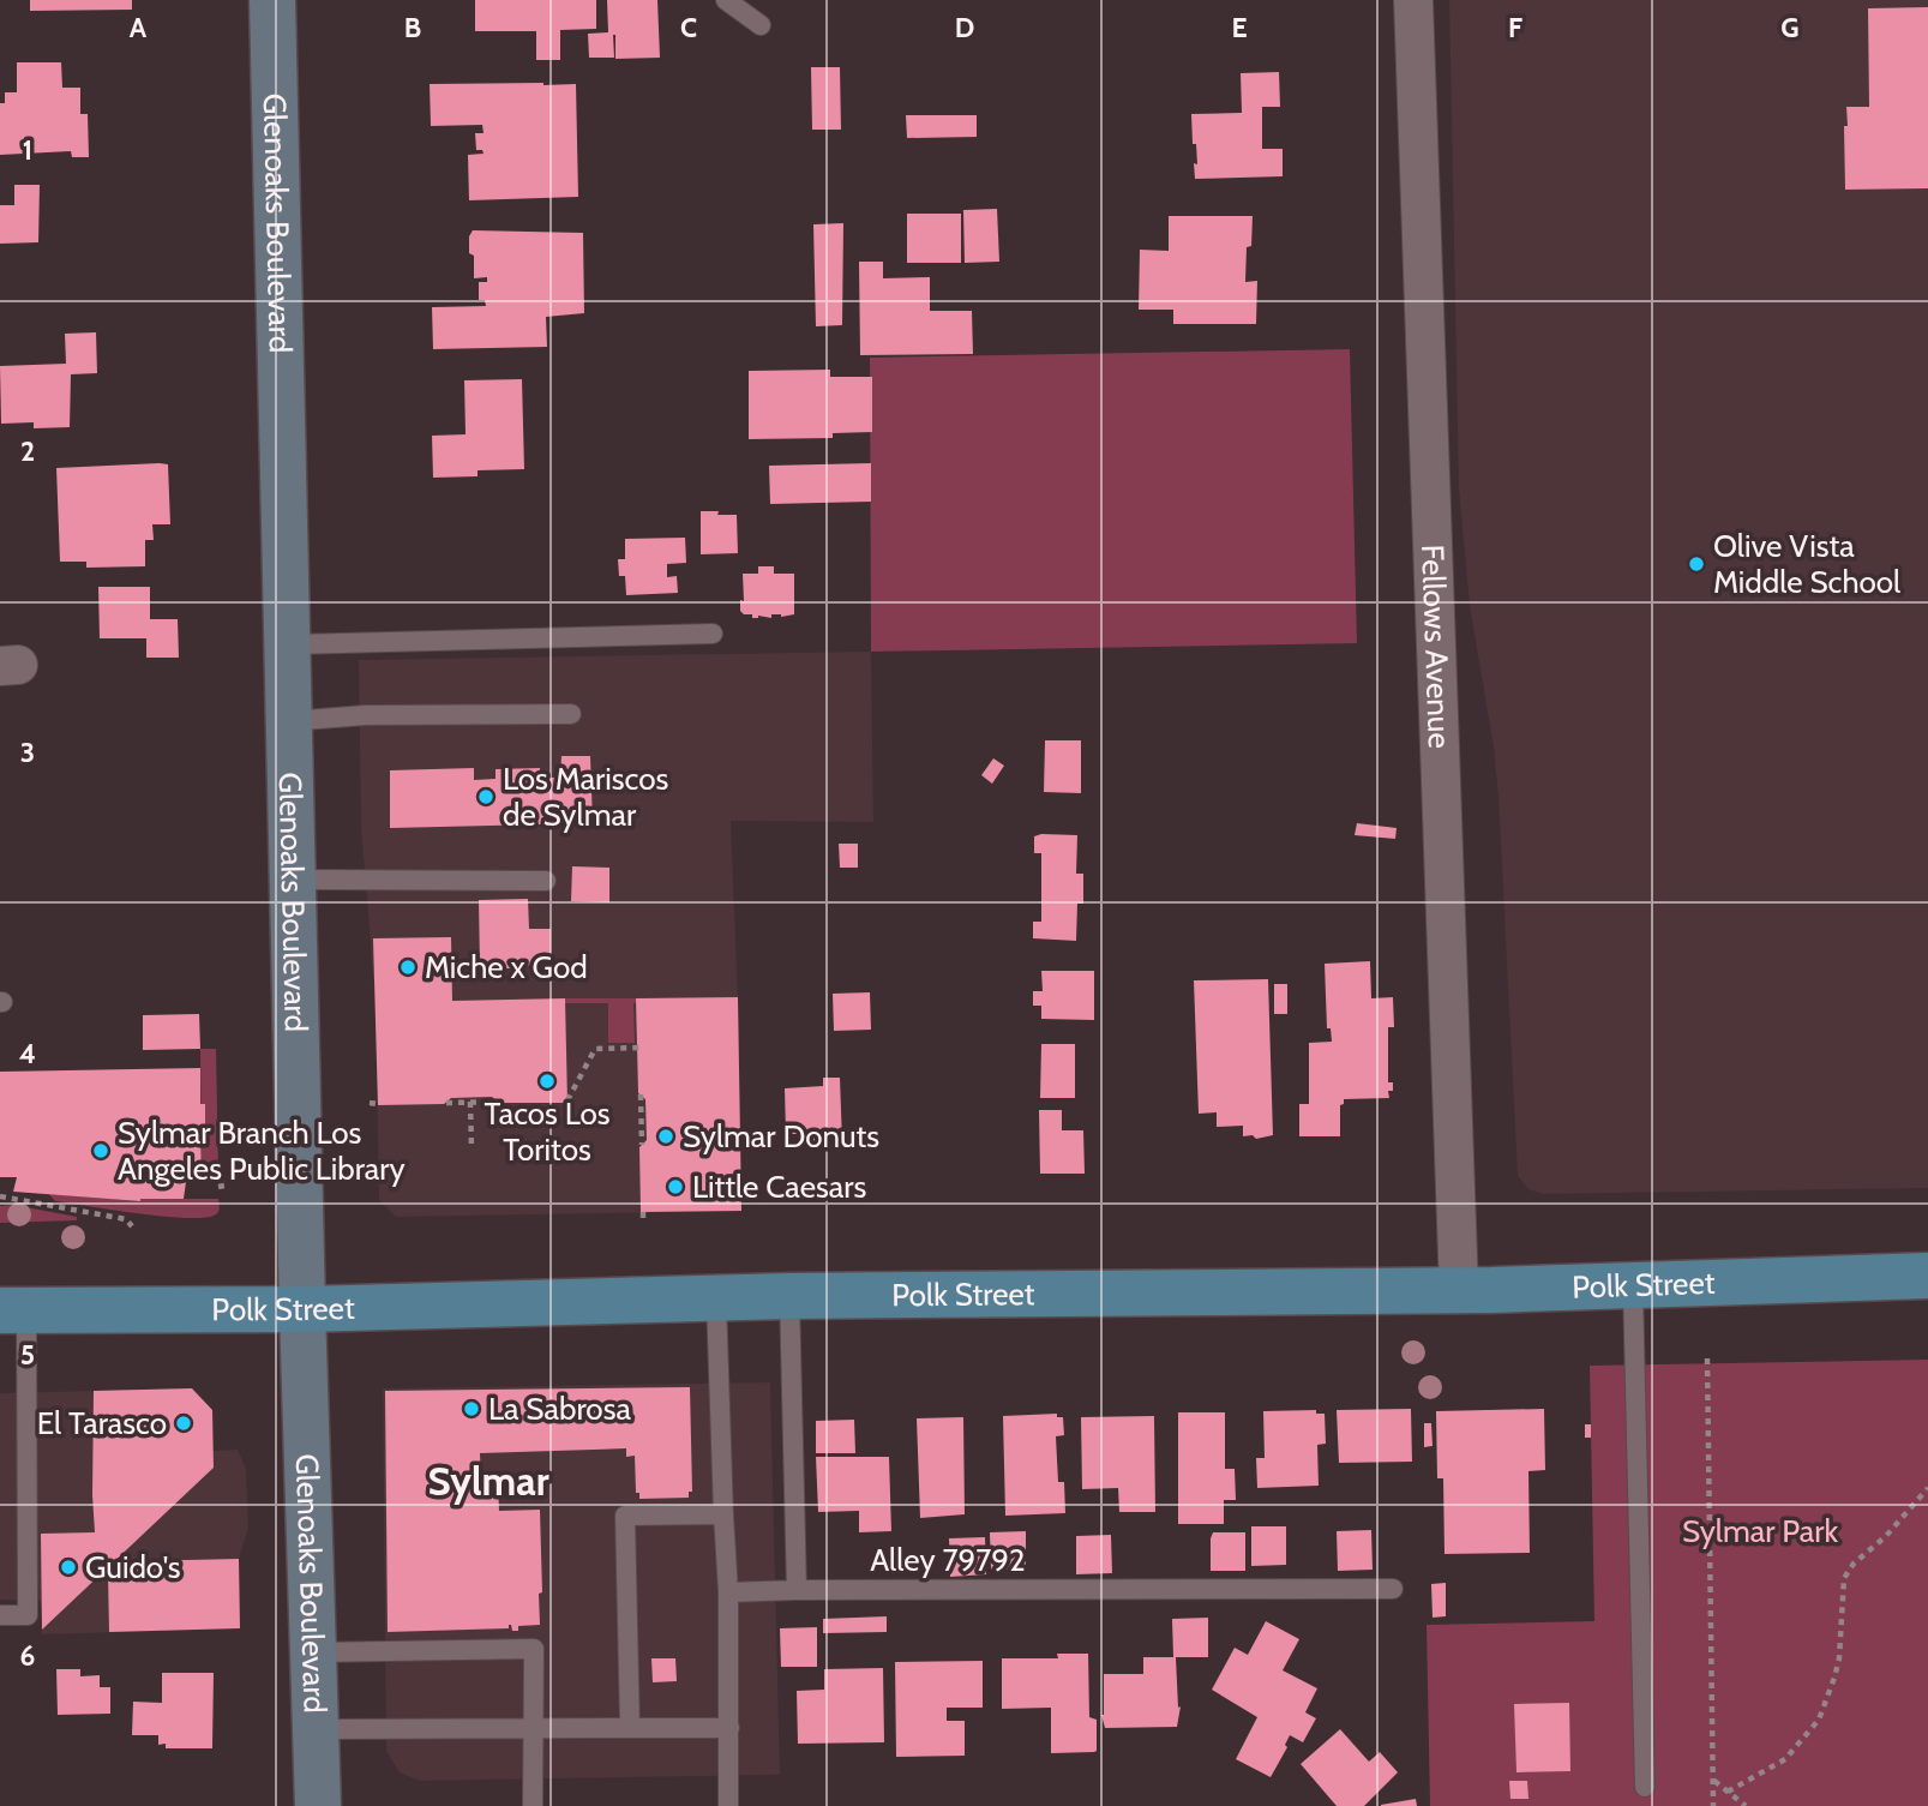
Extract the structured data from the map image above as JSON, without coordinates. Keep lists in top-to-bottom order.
{
  "streets": {
    "main road": ["Glenoaks Boulevard", "Polk Street"],
    "street": ["Fellows Avenue"],
    "lane": ["Alley 79792"]
  },
  "crossings": [
    ["Glenoaks Boulevard", "Polk Street"],
    ["Fellows Avenue", "Polk Street"]
  ],
  "districts": ["Sylmar"],
  "parks": ["Sylmar Park"],
  "places": [
    "Olive Vista Middle School",
    "Los Mariscos de Sylmar",
    "Miche x God",
    "Tacos Los Toritos",
    "Sylmar Donuts",
    "Sylmar Branch Los Angeles Public Library",
    "Little Caesars",
    "La Sabrosa",
    "El Tarasco",
    "Guido's"
  ],
  "grid": {
    "columns": [
      "A",
      "B",
      "C",
      "D",
      "E",
      "F",
      "G"
    ],
    "rows": [
      "1",
      "2",
      "3",
      "4",
      "5",
      "6"
    ]
  }
}
